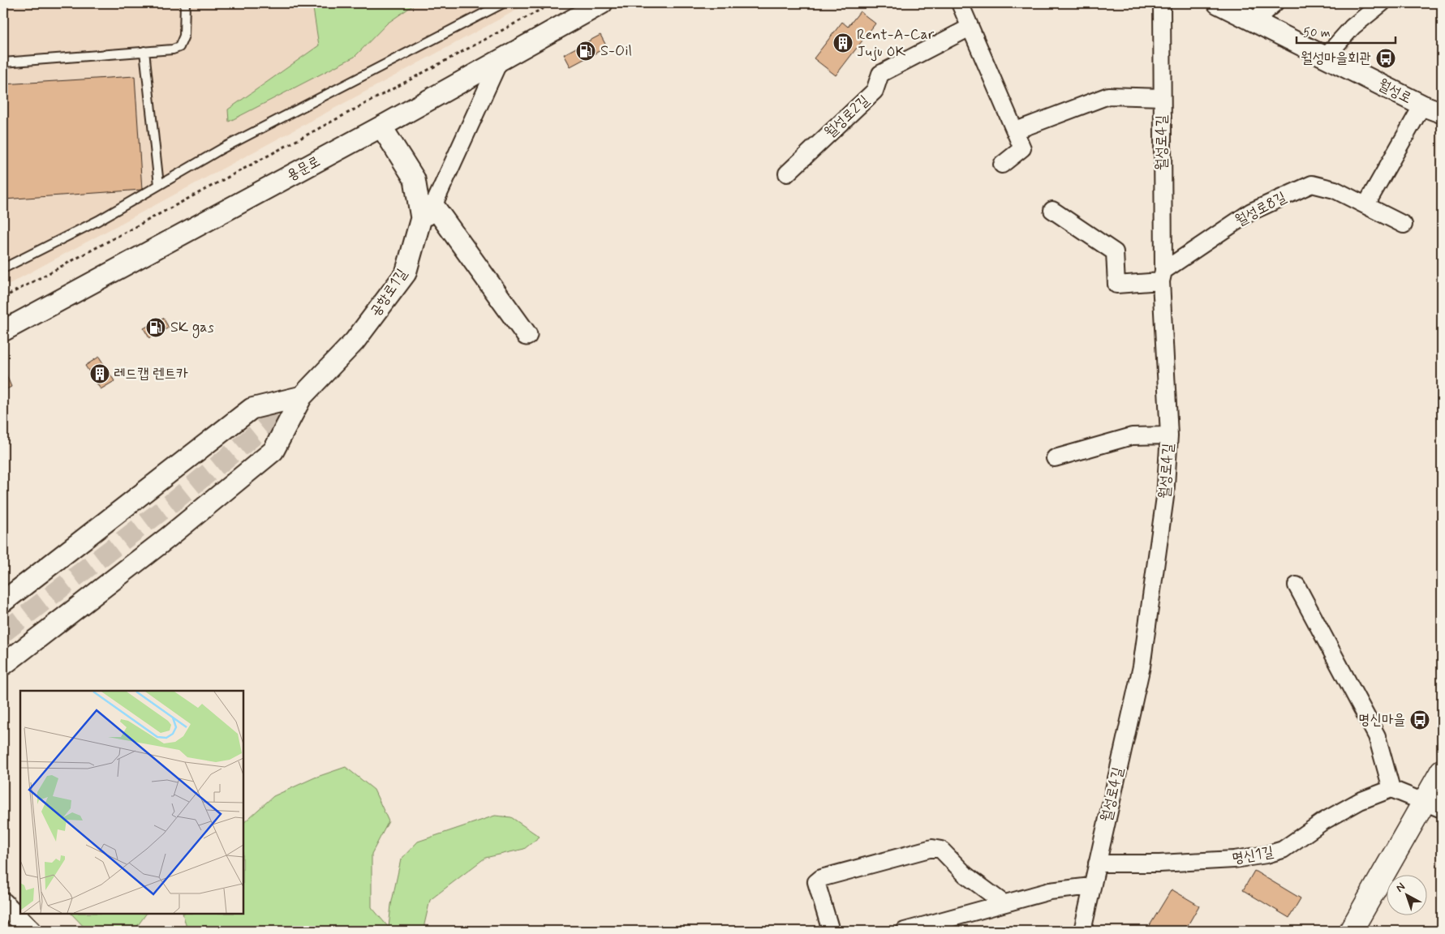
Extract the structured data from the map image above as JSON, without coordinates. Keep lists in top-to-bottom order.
{
  "streets": {
    "street": [
      "월성로",
      "월성로2길",
      "월성로4길",
      "용문로",
      "월성로8길",
      "공항로1길",
      "명신1길"
    ]
  },
  "crossings": [
    ["월성로4길", "월성로8길"],
    ["월성로4길", "명신1길"],
    ["용문로", "공항로1길"]
  ],
  "places": {
    "building": ["Rent-A-Car Juju OK", "레드캡 렌트카"],
    "fuel station": ["S-Oil", "SK gas"],
    "bus stop": ["월성마을회관", "명신마을"]
  },
  "scale_bar": "50 m",
  "north": "top left"
}
